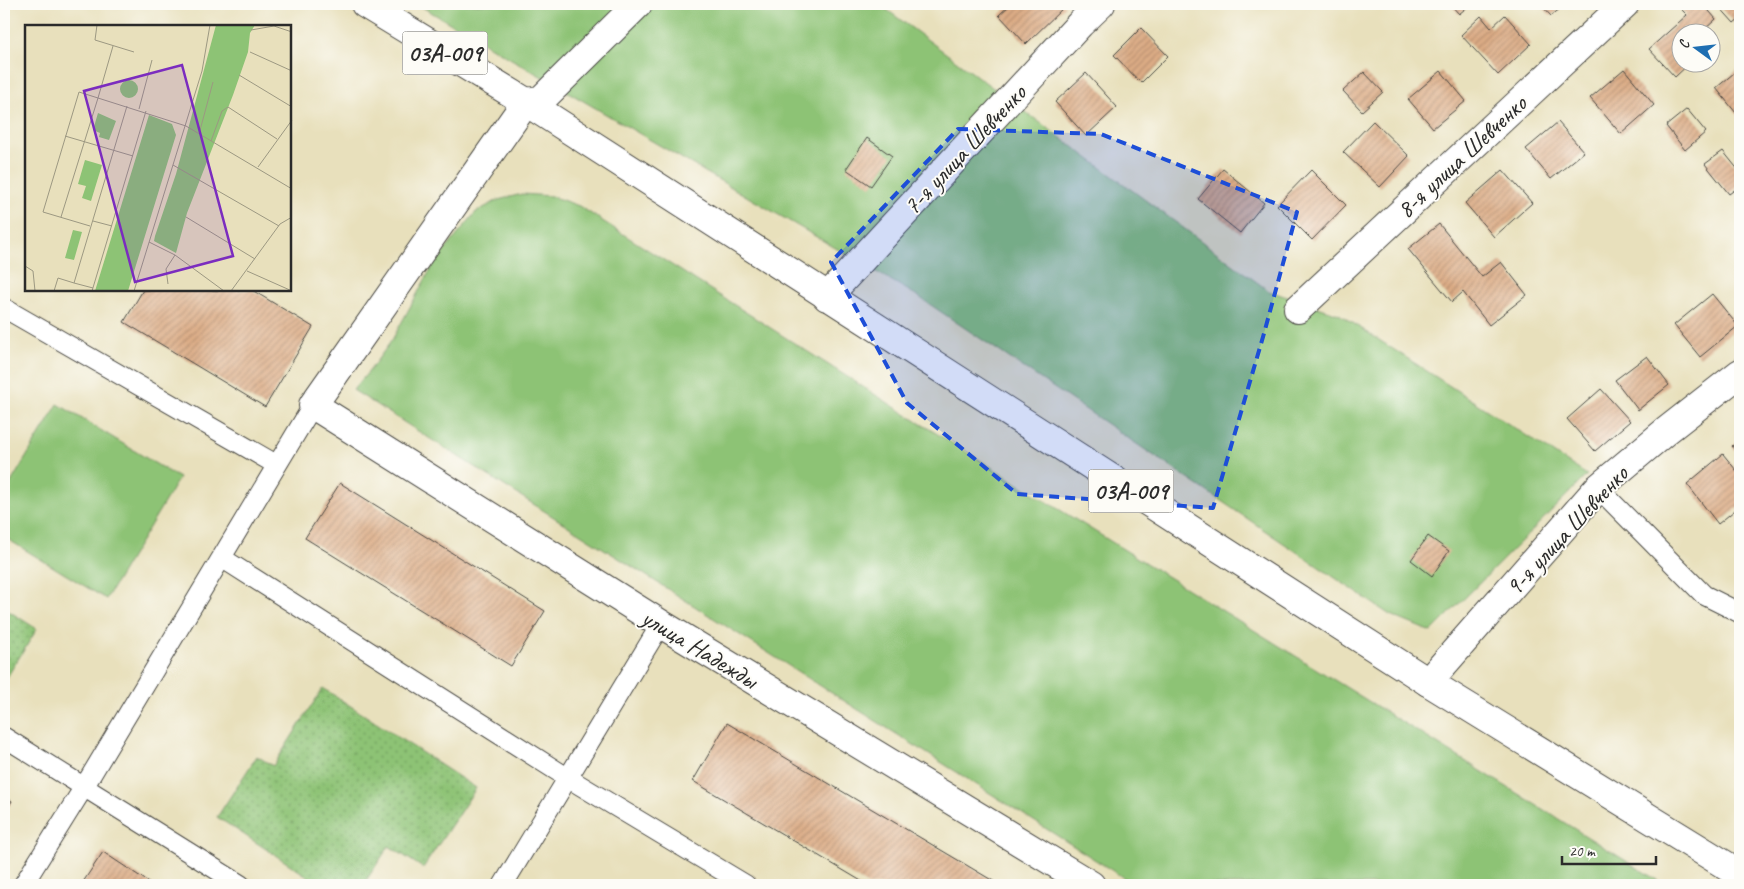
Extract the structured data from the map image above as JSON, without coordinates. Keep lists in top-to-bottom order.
{
  "streets": {
    "street": [
      "03А-009",
      "7-я улица Шевченко",
      "8-я улица Шевченко",
      "9-я улица Шевченко",
      "улица Надежды"
    ]
  },
  "crossings": [
    ["03А-009", "7-я улица Шевченко"],
    ["03А-009", "9-я улица Шевченко"]
  ],
  "scale_bar": "20 m",
  "north": "left"
}
